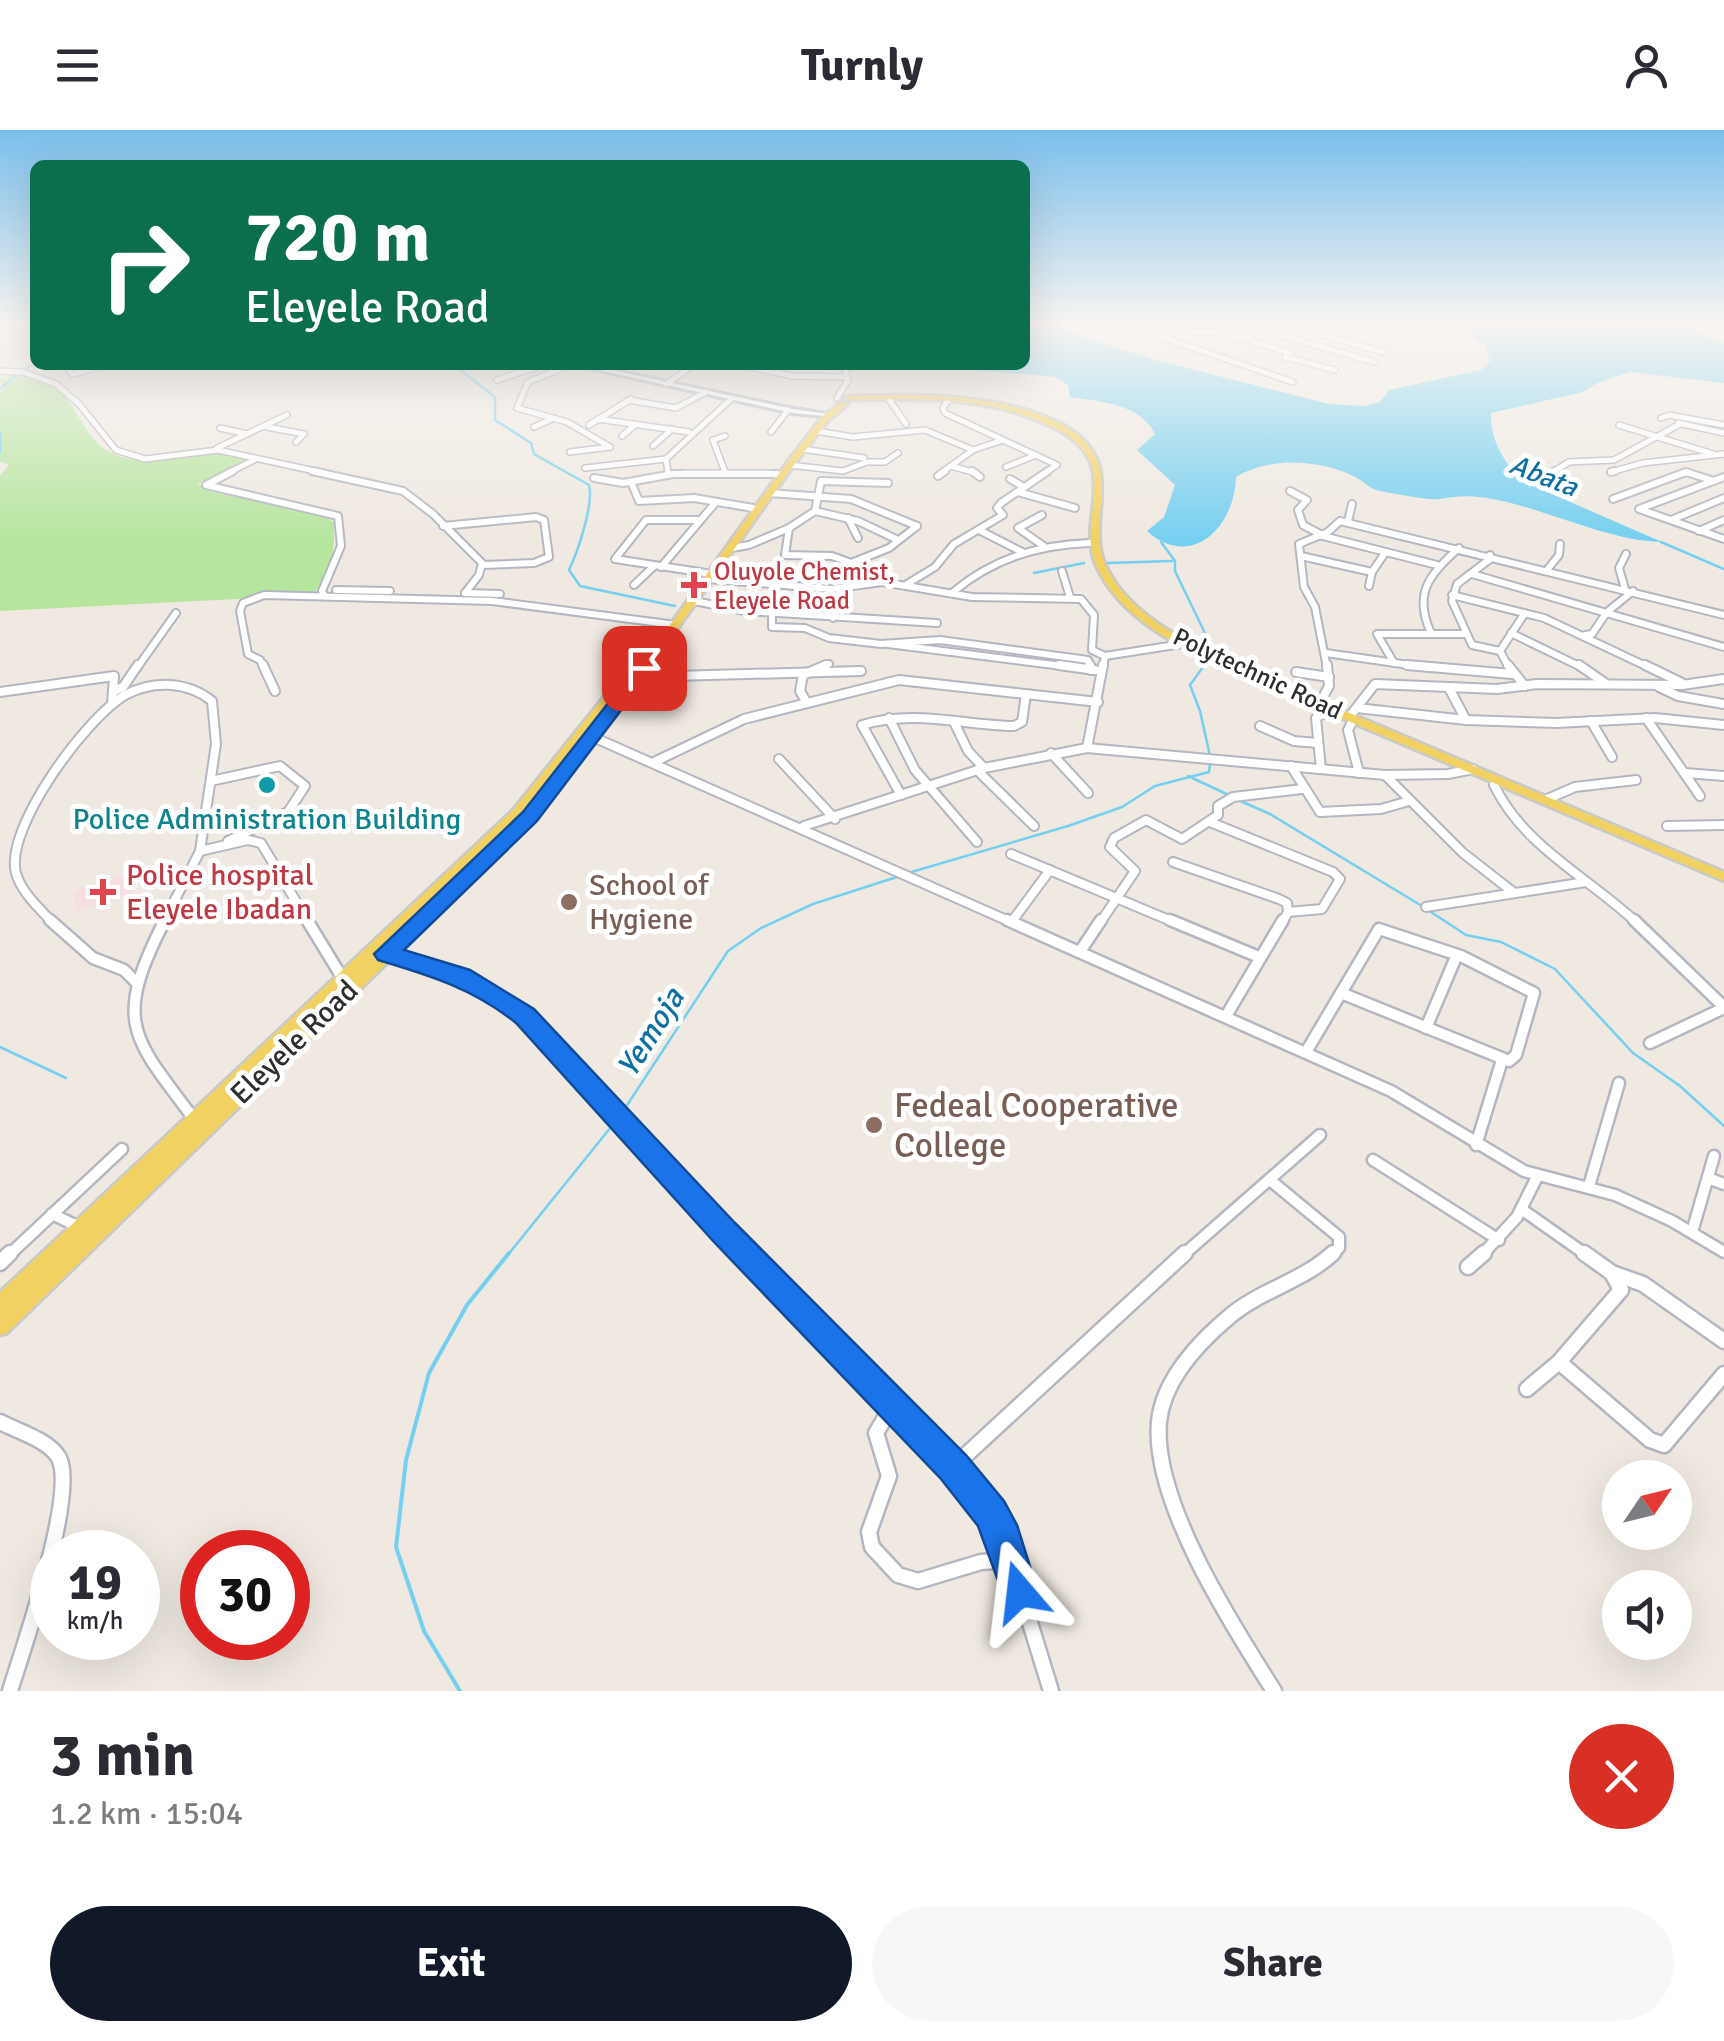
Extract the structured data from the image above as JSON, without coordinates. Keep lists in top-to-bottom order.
{
  "streets": {
    "main road": ["Polytechnic Road", "Eleyele Road"]
  },
  "crossings": [
    ["Polytechnic Road", "Eleyele Road"]
  ],
  "water": ["Abata", "Yemoja"],
  "places": {
    "health": ["Oluyole Chemist, Eleyele Road", "Police hospital Eleyele Ibadan"],
    "other": ["Police Administration Building", "School of Hygiene", "Fedeal Cooperative College"]
  },
  "north": "top right",
  "page": {
    "header": "Turnly",
    "turn": ["720 m", "Eleyele Road"],
    "speed": "19 km/h",
    "limit": "30",
    "heading": ["3 min", "1.2 km · 15:04"],
    "buttons": ["Exit", "Share"]
  }
}
